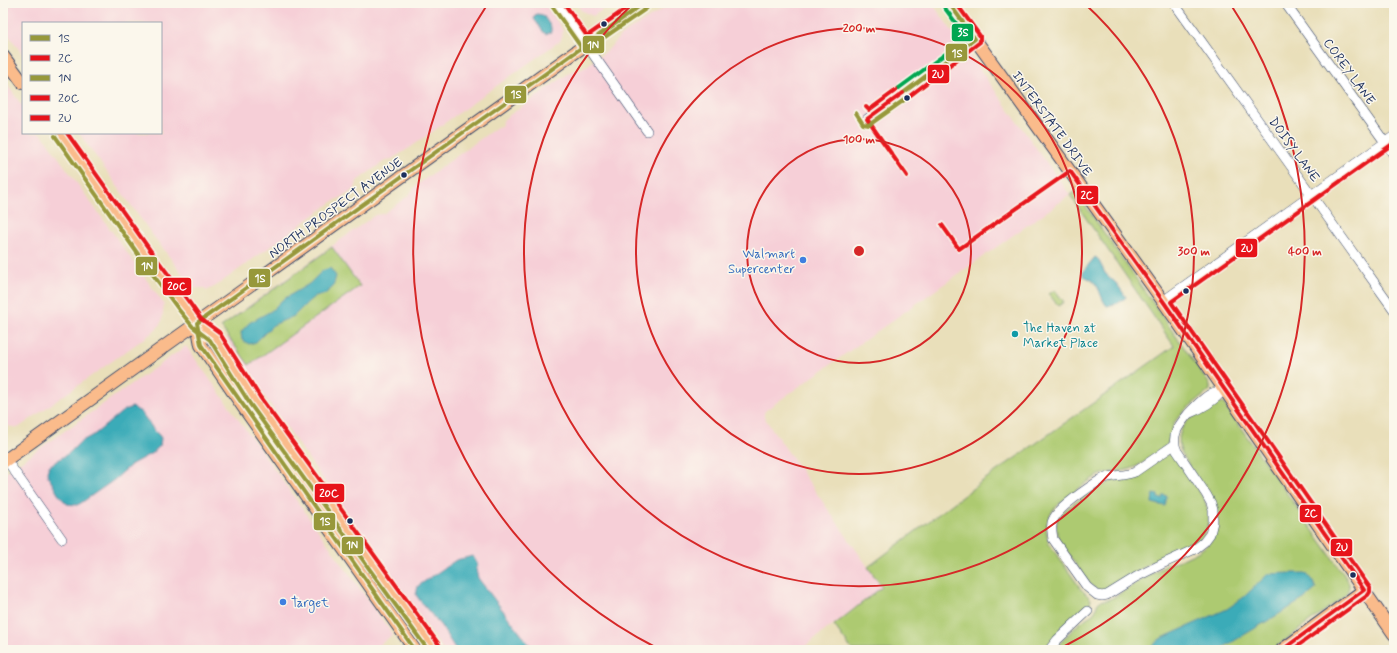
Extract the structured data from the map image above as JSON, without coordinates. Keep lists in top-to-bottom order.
{
  "streets": {
    "main road": ["INTERSTATE DRIVE", "NORTH PROSPECT AVENUE"],
    "street": ["COREY LANE", "DOISY LANE"]
  },
  "places": ["Walmart Supercenter", "The Haven at Market Place", "Target"],
  "lines": [
    "transit line 1S",
    "transit line 20C",
    "transit line 2U",
    "transit line 1N",
    "transit line 3S",
    "transit line 2C"
  ],
  "legend": [
    "1S",
    "2C",
    "1N",
    "20C",
    "2U"
  ],
  "rings": [
    "200 m",
    "100 m",
    "300 m",
    "400 m"
  ]
}
